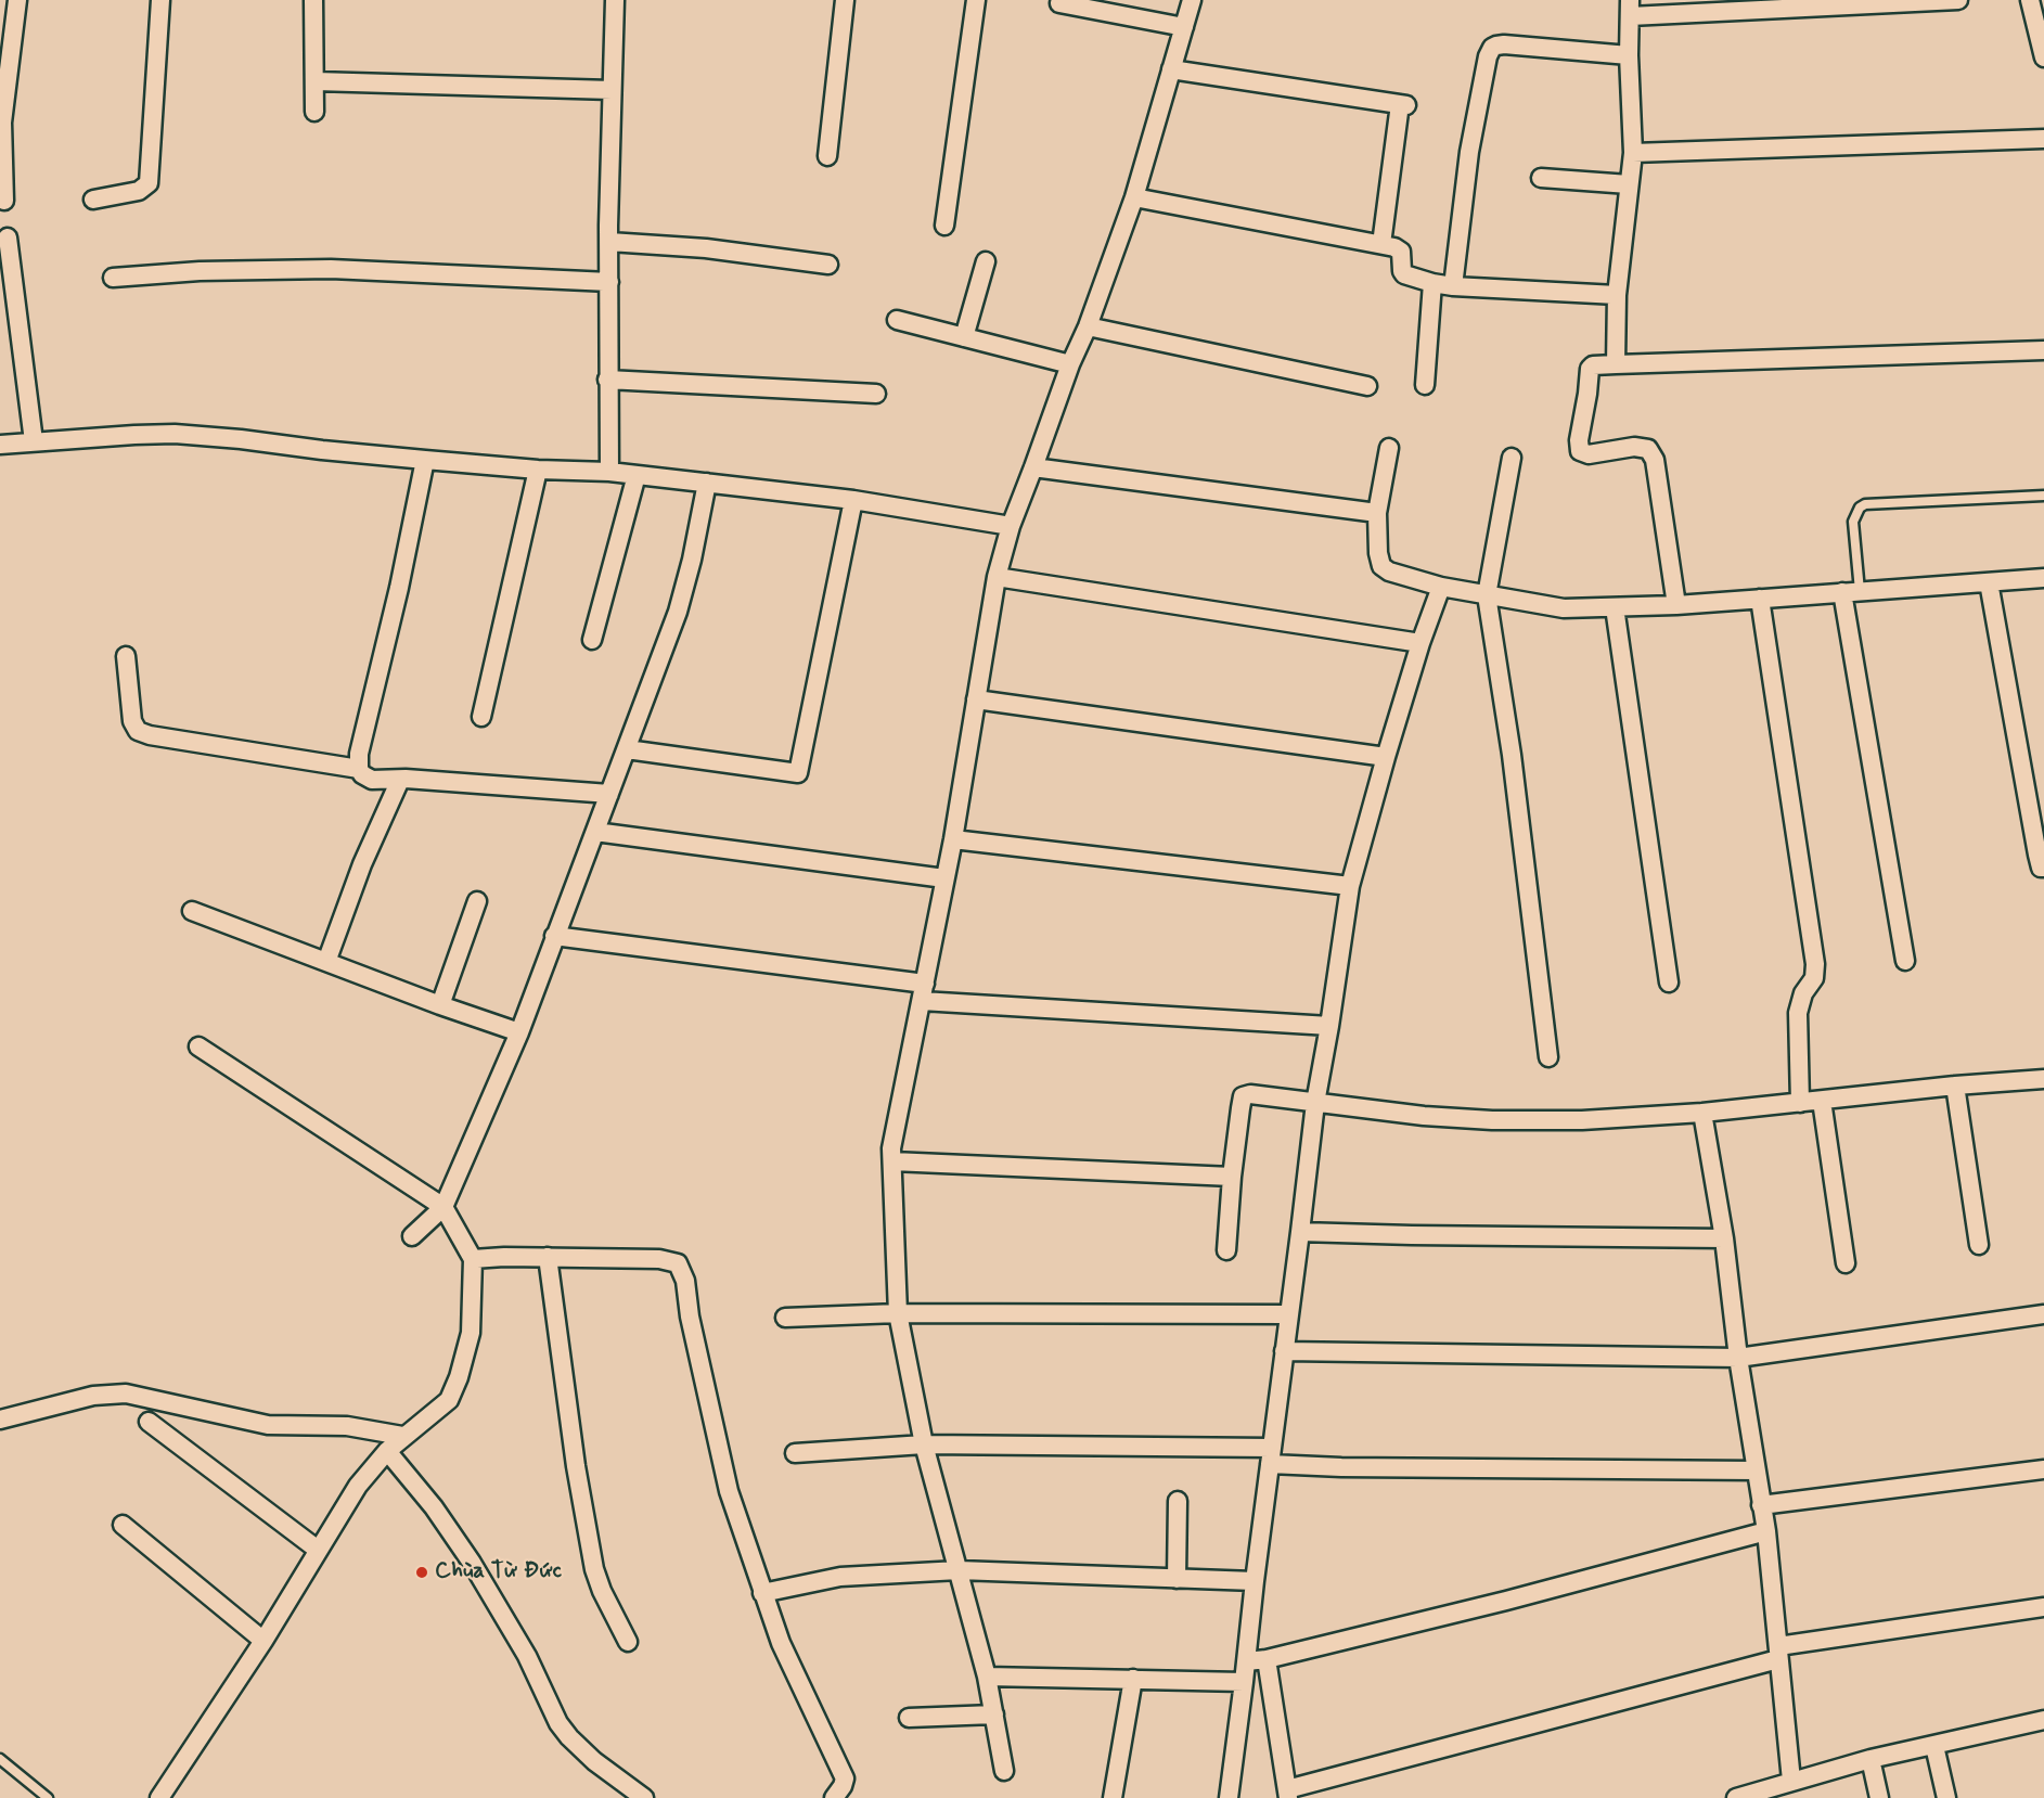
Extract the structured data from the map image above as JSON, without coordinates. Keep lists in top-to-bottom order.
{
  "places": ["Chùa Từ Đức"]
}
